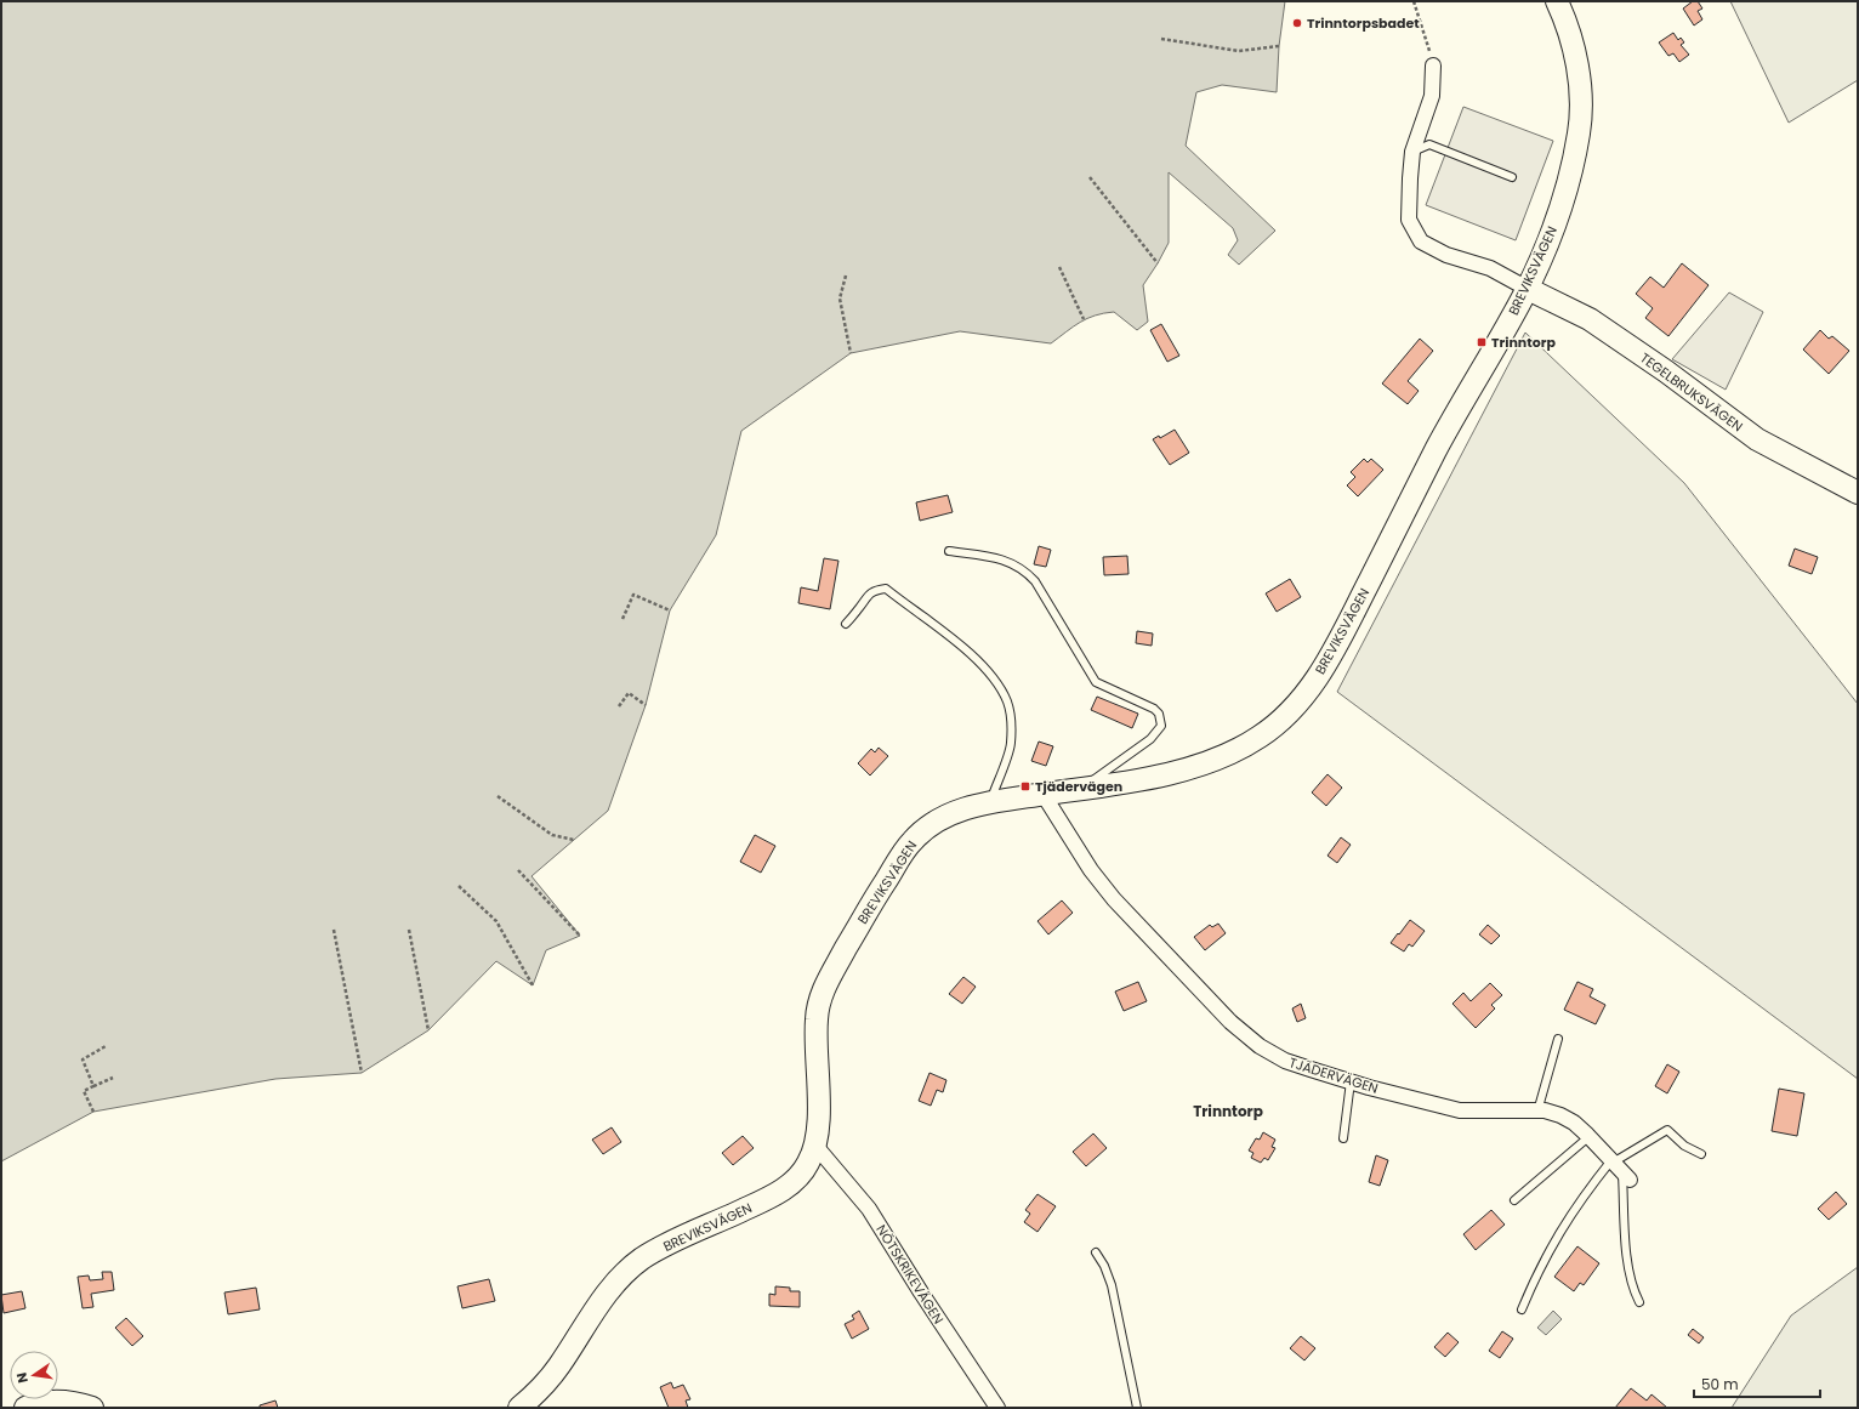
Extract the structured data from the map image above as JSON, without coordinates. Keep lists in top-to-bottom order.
{
  "streets": {
    "main road": ["BREVIKSVÄGEN", "TEGELBRUKSVÄGEN"],
    "street": ["TJÄDERVÄGEN", "NÖTSKRIKEVÄGEN"]
  },
  "crossings": [
    ["BREVIKSVÄGEN", "TEGELBRUKSVÄGEN"],
    ["BREVIKSVÄGEN", "TJÄDERVÄGEN"],
    ["BREVIKSVÄGEN", "NÖTSKRIKEVÄGEN"]
  ],
  "districts": ["Trinntorp"],
  "places": {
    "other": ["Trinntorpsbadet"],
    "transit": ["Trinntorp", "Tjädervägen"]
  },
  "scale_bar": "50 m",
  "north": "left"
}
